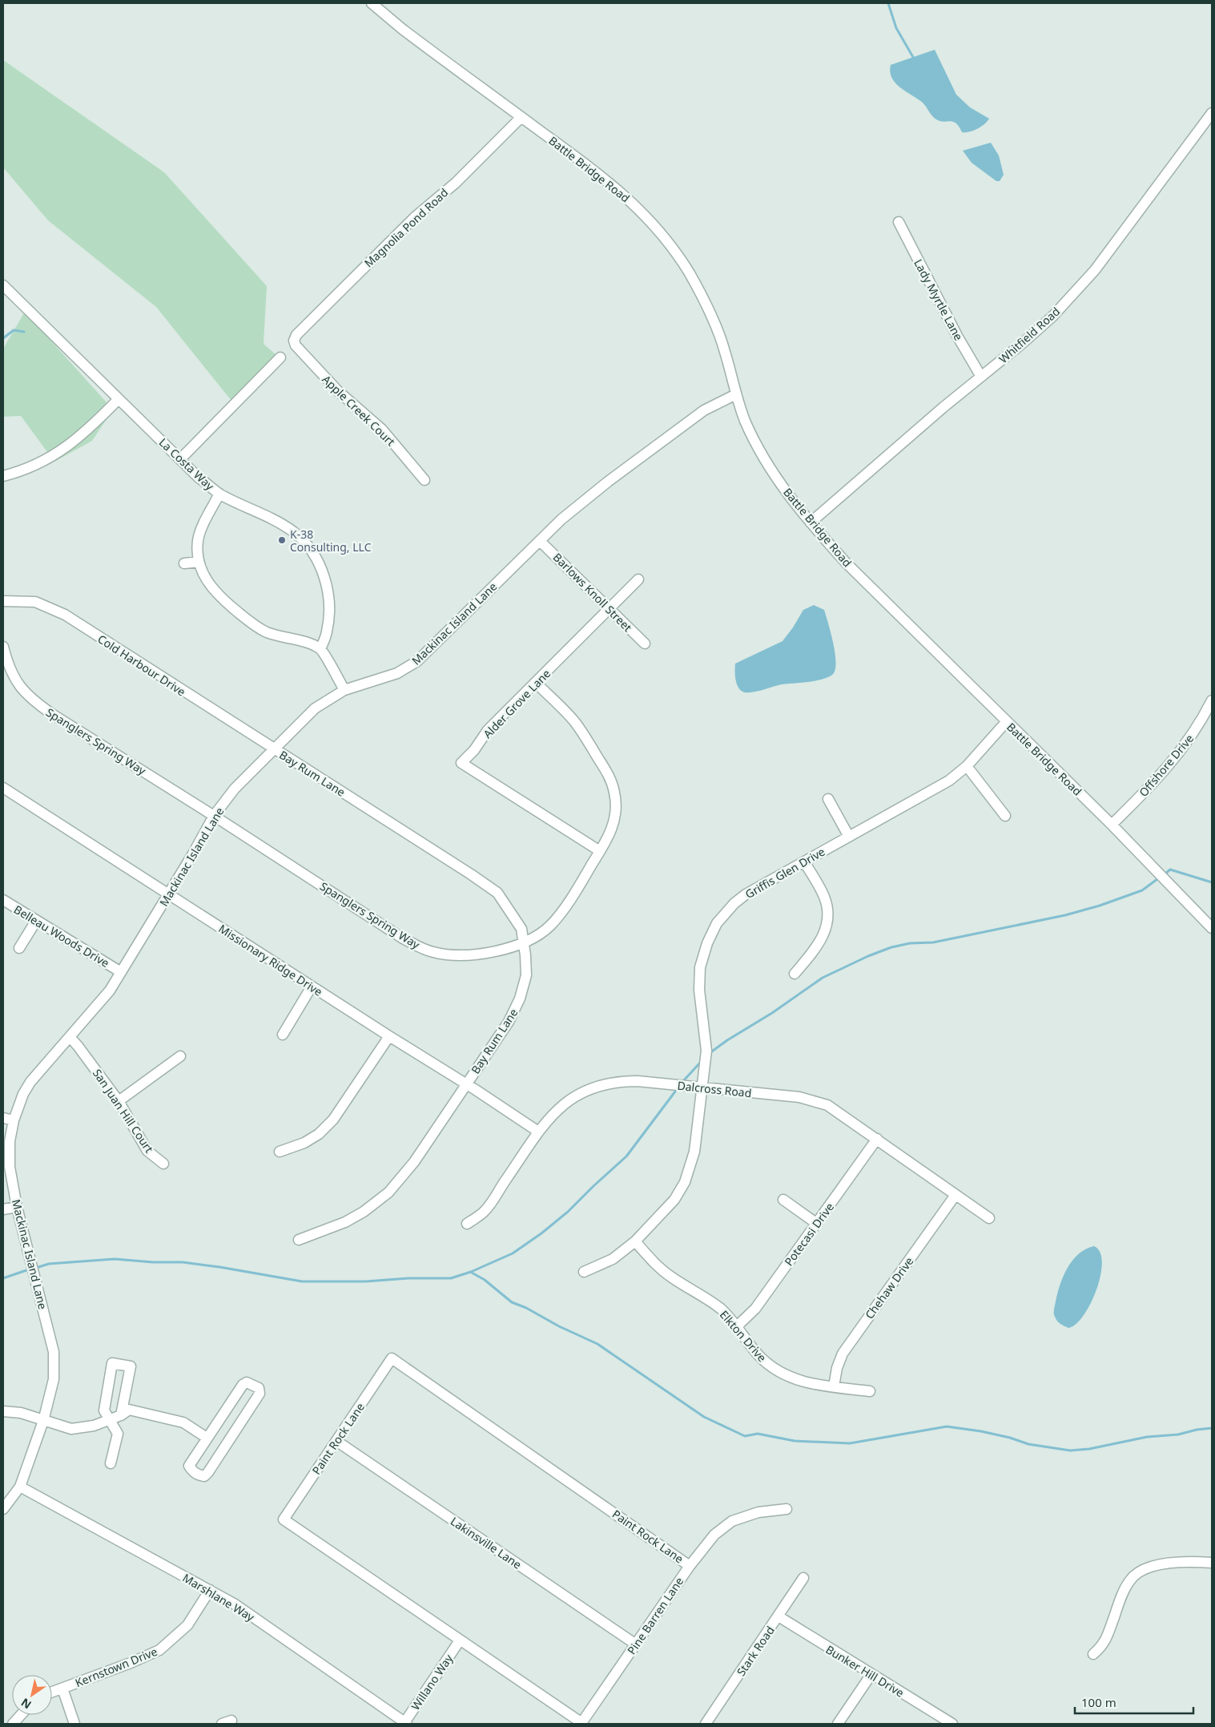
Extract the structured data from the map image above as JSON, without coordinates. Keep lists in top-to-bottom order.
{
  "streets": {
    "street": [
      "Battle Bridge Road",
      "Magnolia Pond Road",
      "Lady Myrtle Lane",
      "Whitfield Road",
      "Apple Creek Court",
      "La Costa Way",
      "Barlows Knoll Street",
      "Mackinac Island Lane",
      "Cold Harbour Drive",
      "Alder Grove Lane",
      "Spanglers Spring Way",
      "Offshore Drive",
      "Bay Rum Lane",
      "Griffis Glen Drive",
      "Belleau Woods Drive",
      "Missionary Ridge Drive",
      "Dalcross Road",
      "San Juan Hill Court",
      "Potecasi Drive",
      "Chehaw Drive",
      "Elkton Drive",
      "Paint Rock Lane",
      "Lakinsville Lane",
      "Marshlane Way",
      "Pine Barren Lane",
      "Stark Road",
      "Kernstown Drive",
      "Bunker Hill Drive",
      "Willano Way"
    ]
  },
  "crossings": [
    ["Battle Bridge Road", "Magnolia Pond Road"],
    ["Battle Bridge Road", "Whitfield Road"],
    ["Battle Bridge Road", "Mackinac Island Lane"],
    ["Battle Bridge Road", "Offshore Drive"],
    ["Battle Bridge Road", "Griffis Glen Drive"],
    ["Magnolia Pond Road", "Apple Creek Court"],
    ["Lady Myrtle Lane", "Whitfield Road"],
    ["Barlows Knoll Street", "Mackinac Island Lane"],
    ["Barlows Knoll Street", "Alder Grove Lane"],
    ["Mackinac Island Lane", "Cold Harbour Drive"],
    ["Mackinac Island Lane", "Spanglers Spring Way"],
    ["Mackinac Island Lane", "Bay Rum Lane"],
    ["Mackinac Island Lane", "Belleau Woods Drive"],
    ["Mackinac Island Lane", "Missionary Ridge Drive"],
    ["Mackinac Island Lane", "San Juan Hill Court"],
    ["Mackinac Island Lane", "Marshlane Way"],
    ["Cold Harbour Drive", "Bay Rum Lane"],
    ["Alder Grove Lane", "Spanglers Spring Way"],
    ["Spanglers Spring Way", "Bay Rum Lane"],
    ["Bay Rum Lane", "Missionary Ridge Drive"],
    ["Griffis Glen Drive", "Dalcross Road"],
    ["Griffis Glen Drive", "Elkton Drive"],
    ["Missionary Ridge Drive", "Dalcross Road"],
    ["Dalcross Road", "Potecasi Drive"],
    ["Dalcross Road", "Chehaw Drive"],
    ["Potecasi Drive", "Elkton Drive"],
    ["Chehaw Drive", "Elkton Drive"],
    ["Paint Rock Lane", "Lakinsville Lane"],
    ["Paint Rock Lane", "Pine Barren Lane"],
    ["Paint Rock Lane", "Willano Way"],
    ["Lakinsville Lane", "Pine Barren Lane"],
    ["Marshlane Way", "Kernstown Drive"],
    ["Marshlane Way", "Willano Way"],
    ["Stark Road", "Bunker Hill Drive"]
  ],
  "places": ["K-38 Consulting, LLC"],
  "scale_bar": "100 m",
  "north": "bottom left"
}
